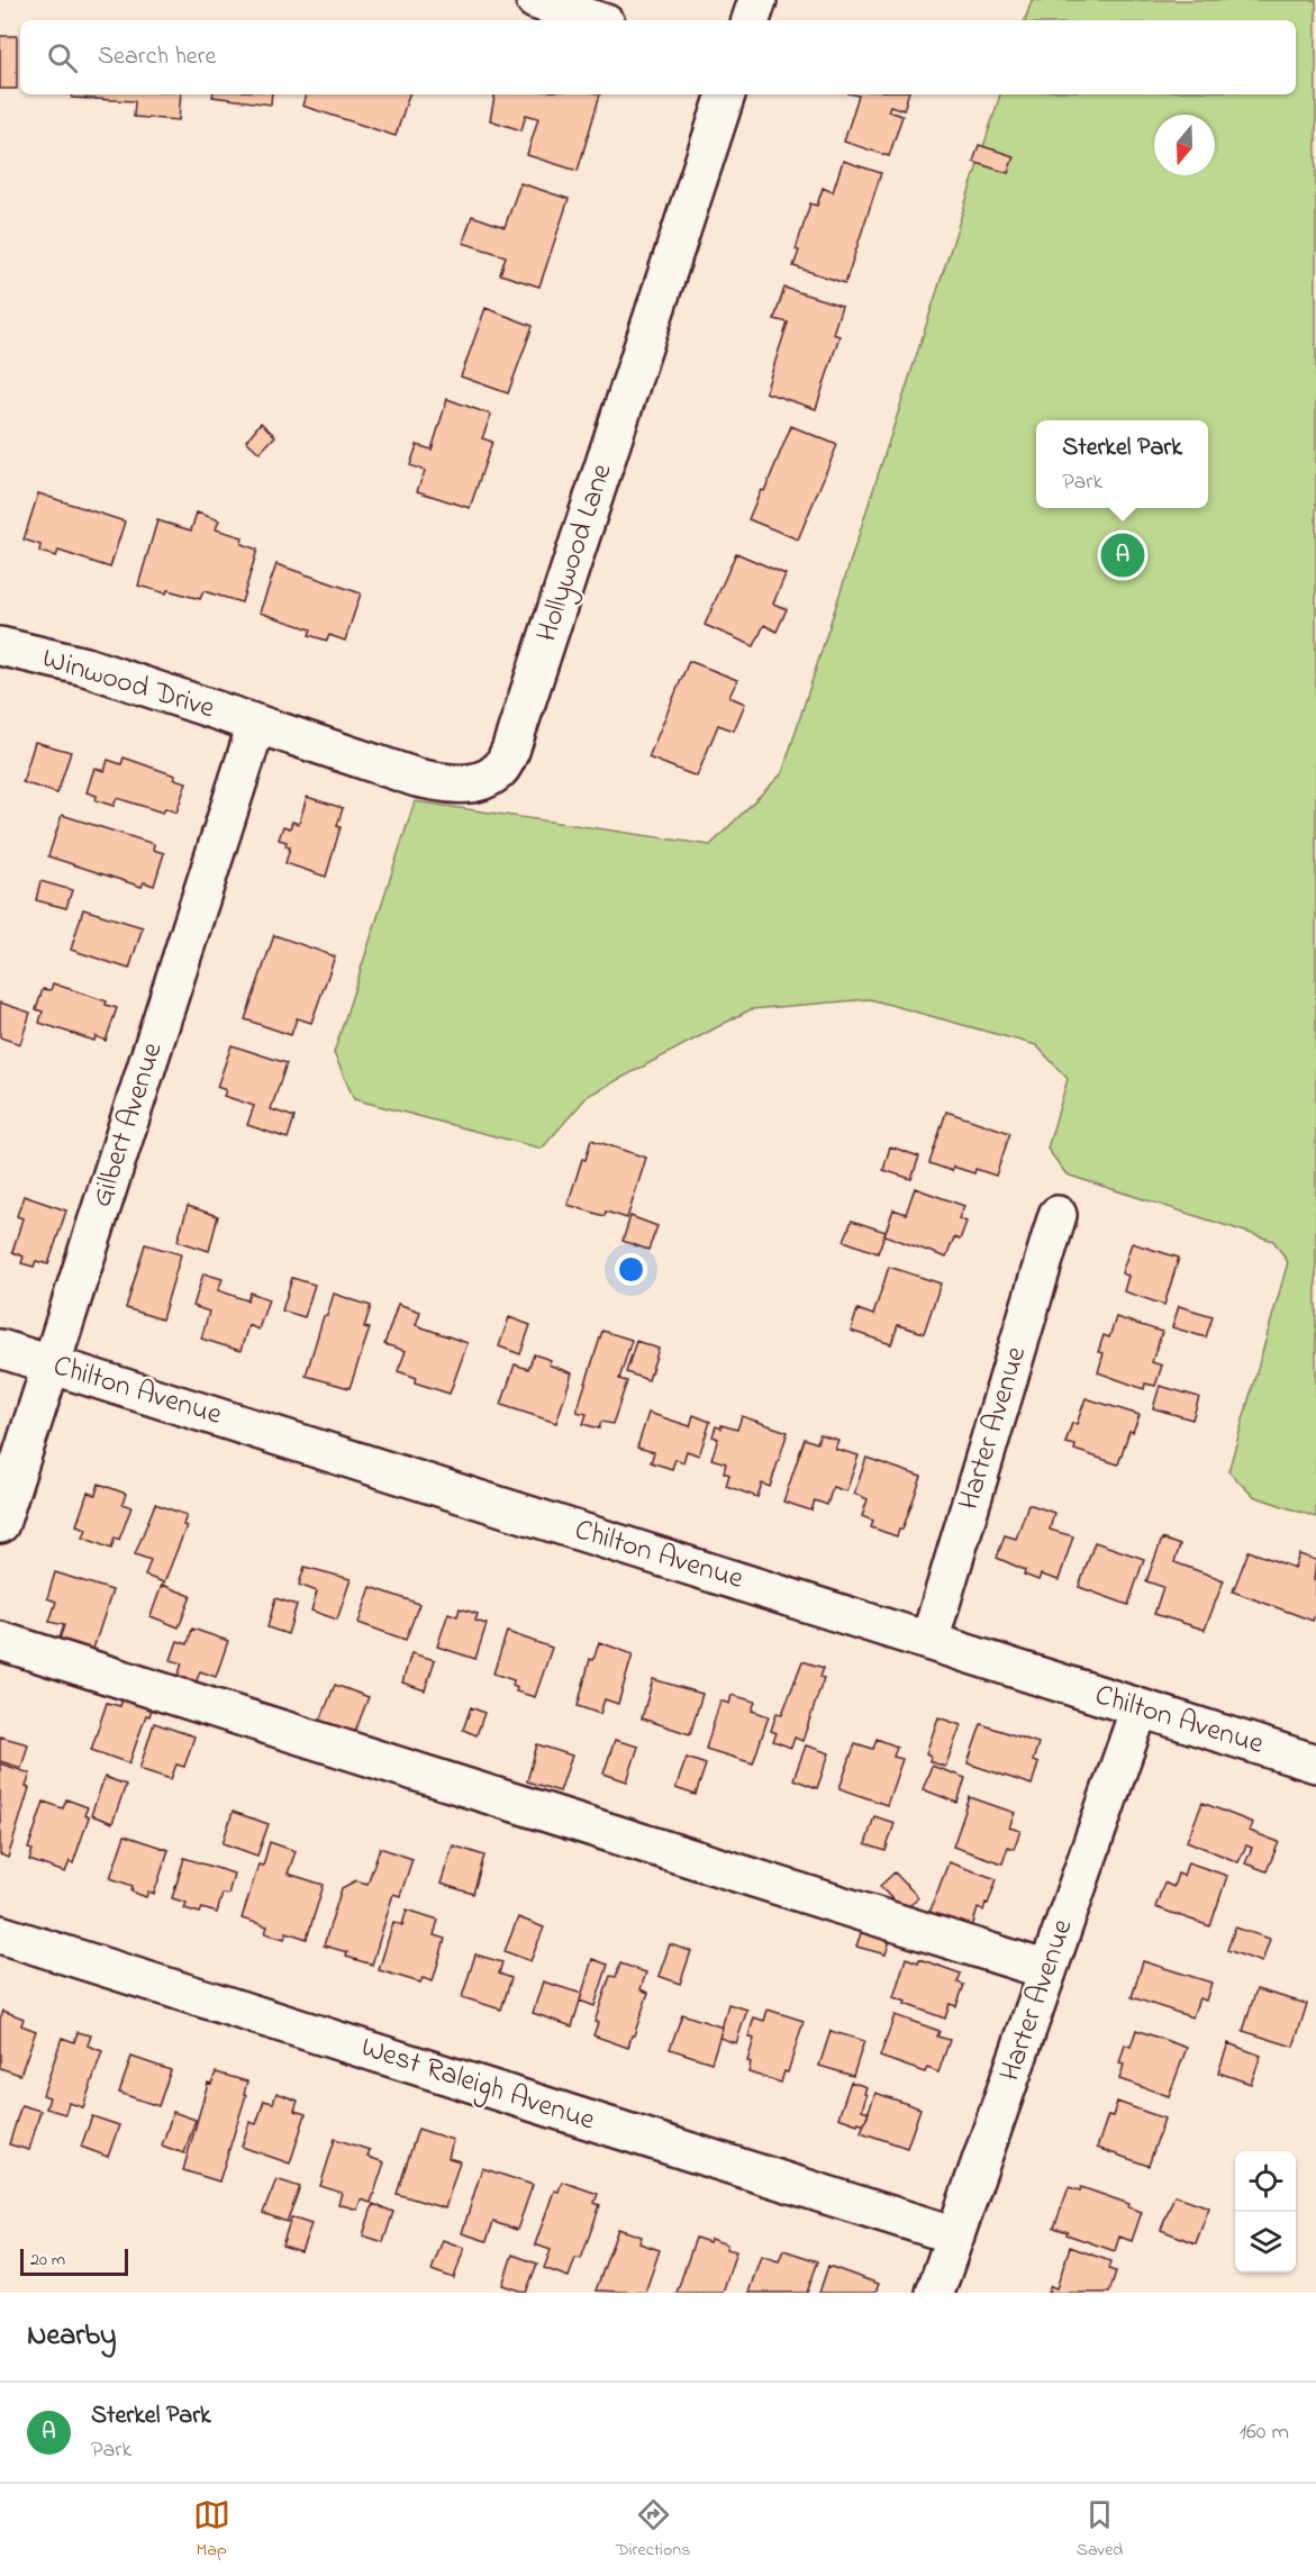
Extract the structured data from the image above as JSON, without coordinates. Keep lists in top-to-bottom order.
{
  "streets": {
    "street": [
      "Hollywood Lane",
      "Winwood Drive",
      "Gilbert Avenue",
      "Chilton Avenue",
      "Harter Avenue",
      "West Raleigh Avenue"
    ]
  },
  "crossings": [
    ["Hollywood Lane", "Winwood Drive"],
    ["Hollywood Lane", "Gilbert Avenue"],
    ["Winwood Drive", "Gilbert Avenue"],
    ["Gilbert Avenue", "Chilton Avenue"],
    ["Chilton Avenue", "Harter Avenue"],
    ["Harter Avenue", "West Raleigh Avenue"]
  ],
  "scale_bar": "20 m",
  "north": "bottom",
  "page": {
    "search": "Search here",
    "popup": ["Sterkel Park", "Park"],
    "pins": "A",
    "scale": "20 m",
    "heading": "Nearby",
    "list": [
      {
        "mark": "A",
        "name": "Sterkel Park",
        "note": "Park",
        "value": "160 m"
      }
    ],
    "nav": ["Map", "Directions", "Saved"]
  }
}
